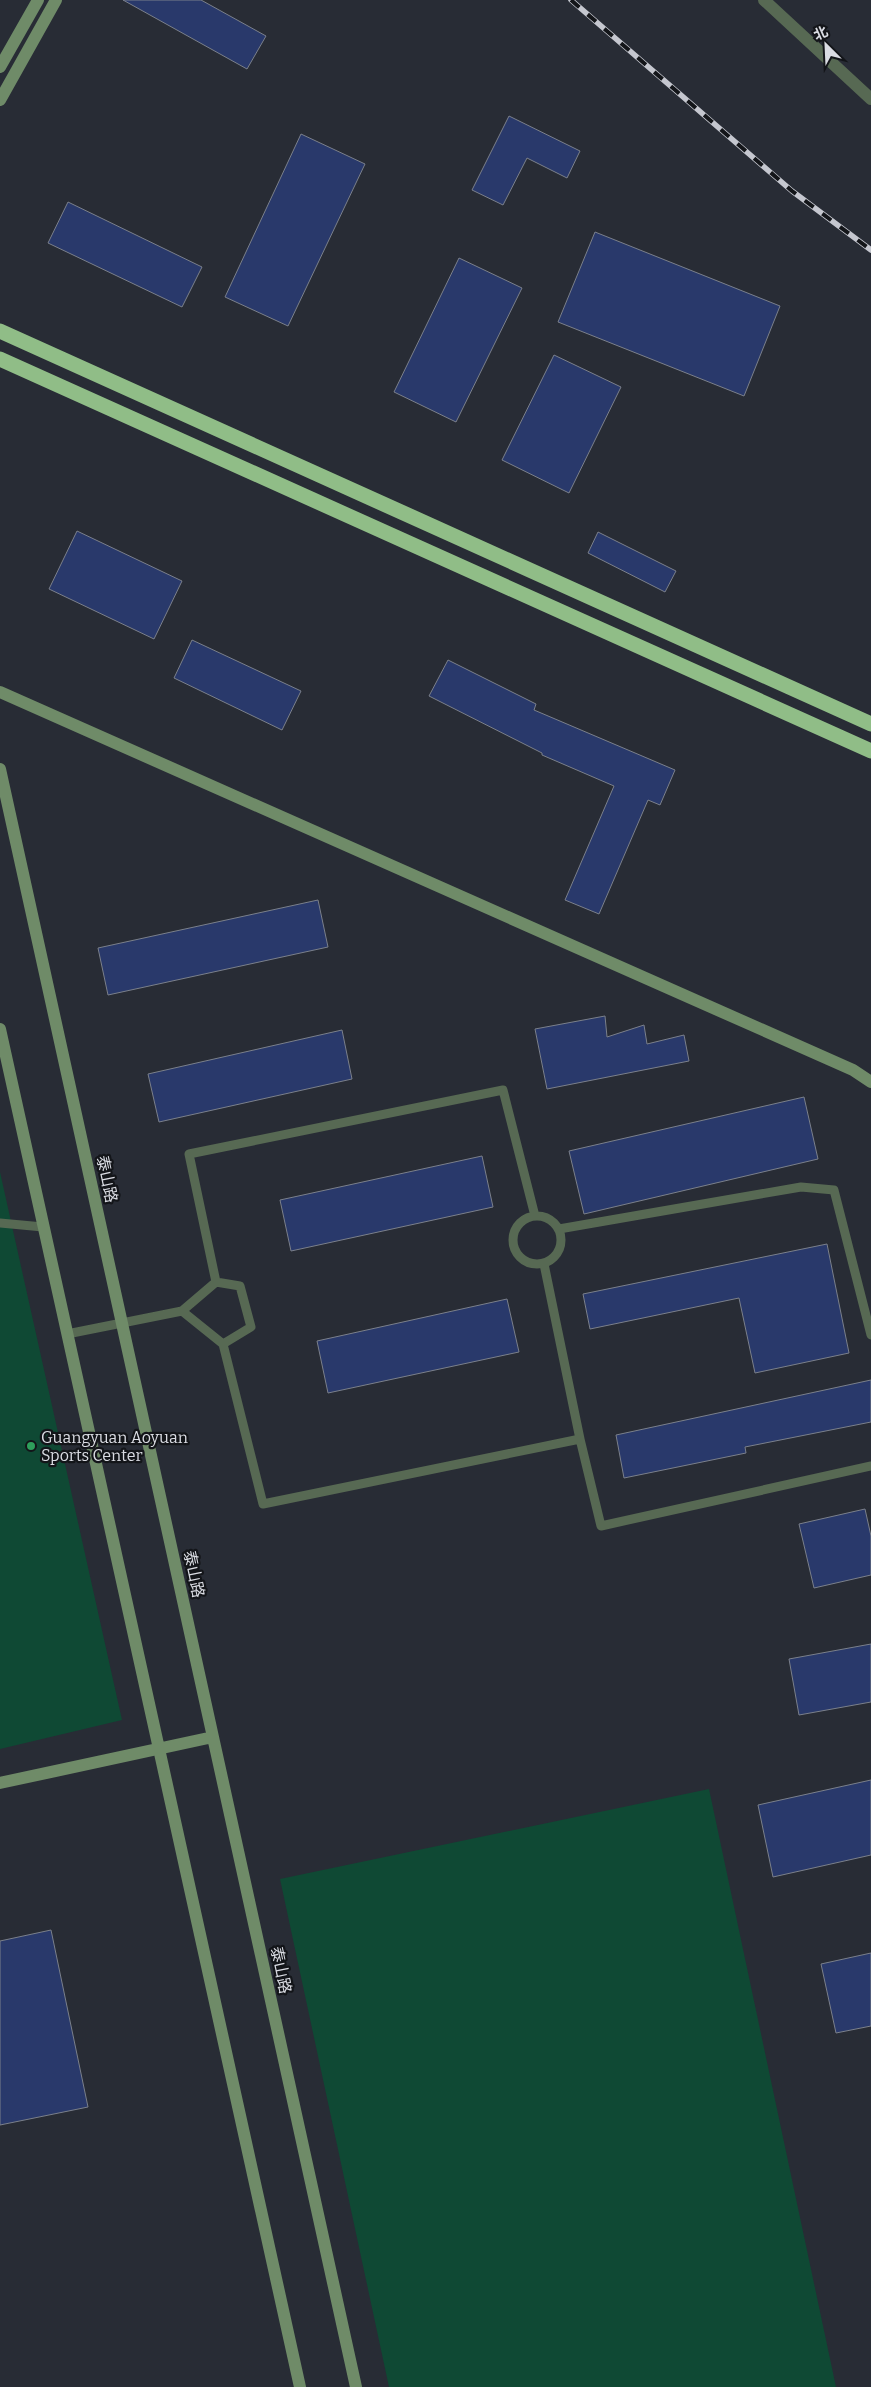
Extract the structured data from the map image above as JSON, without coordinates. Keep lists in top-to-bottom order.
{
  "streets": {
    "street": ["泰山路"]
  },
  "places": ["Guangyuan Aoyuan Sports Center"],
  "north": "top left"
}
